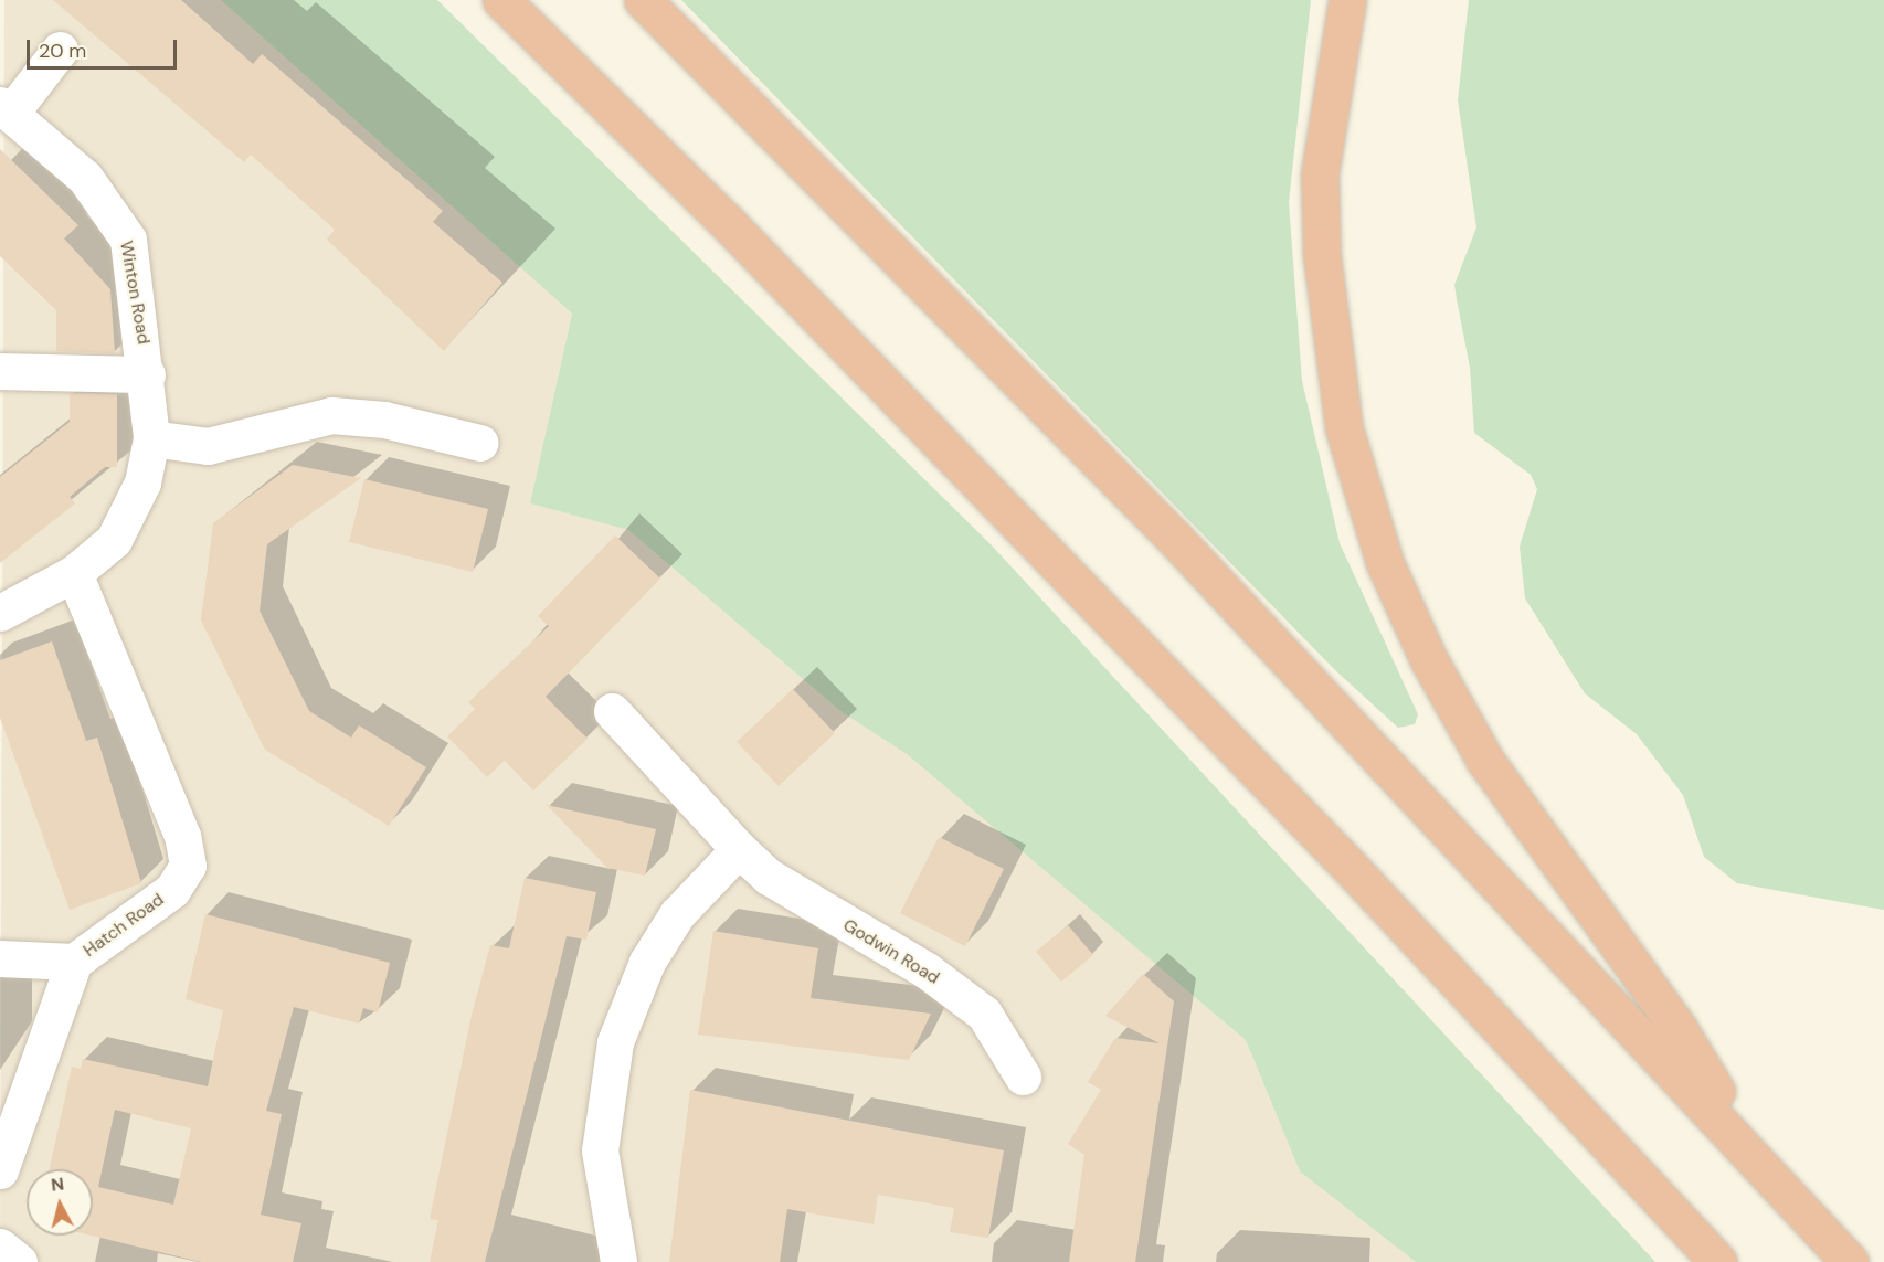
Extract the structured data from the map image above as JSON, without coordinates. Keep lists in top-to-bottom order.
{
  "streets": {
    "street": ["Winton Road", "Hatch Road", "Godwin Road"]
  },
  "crossings": [
    ["Winton Road", "Hatch Road"]
  ],
  "scale_bar": "20 m",
  "north": "top"
}
